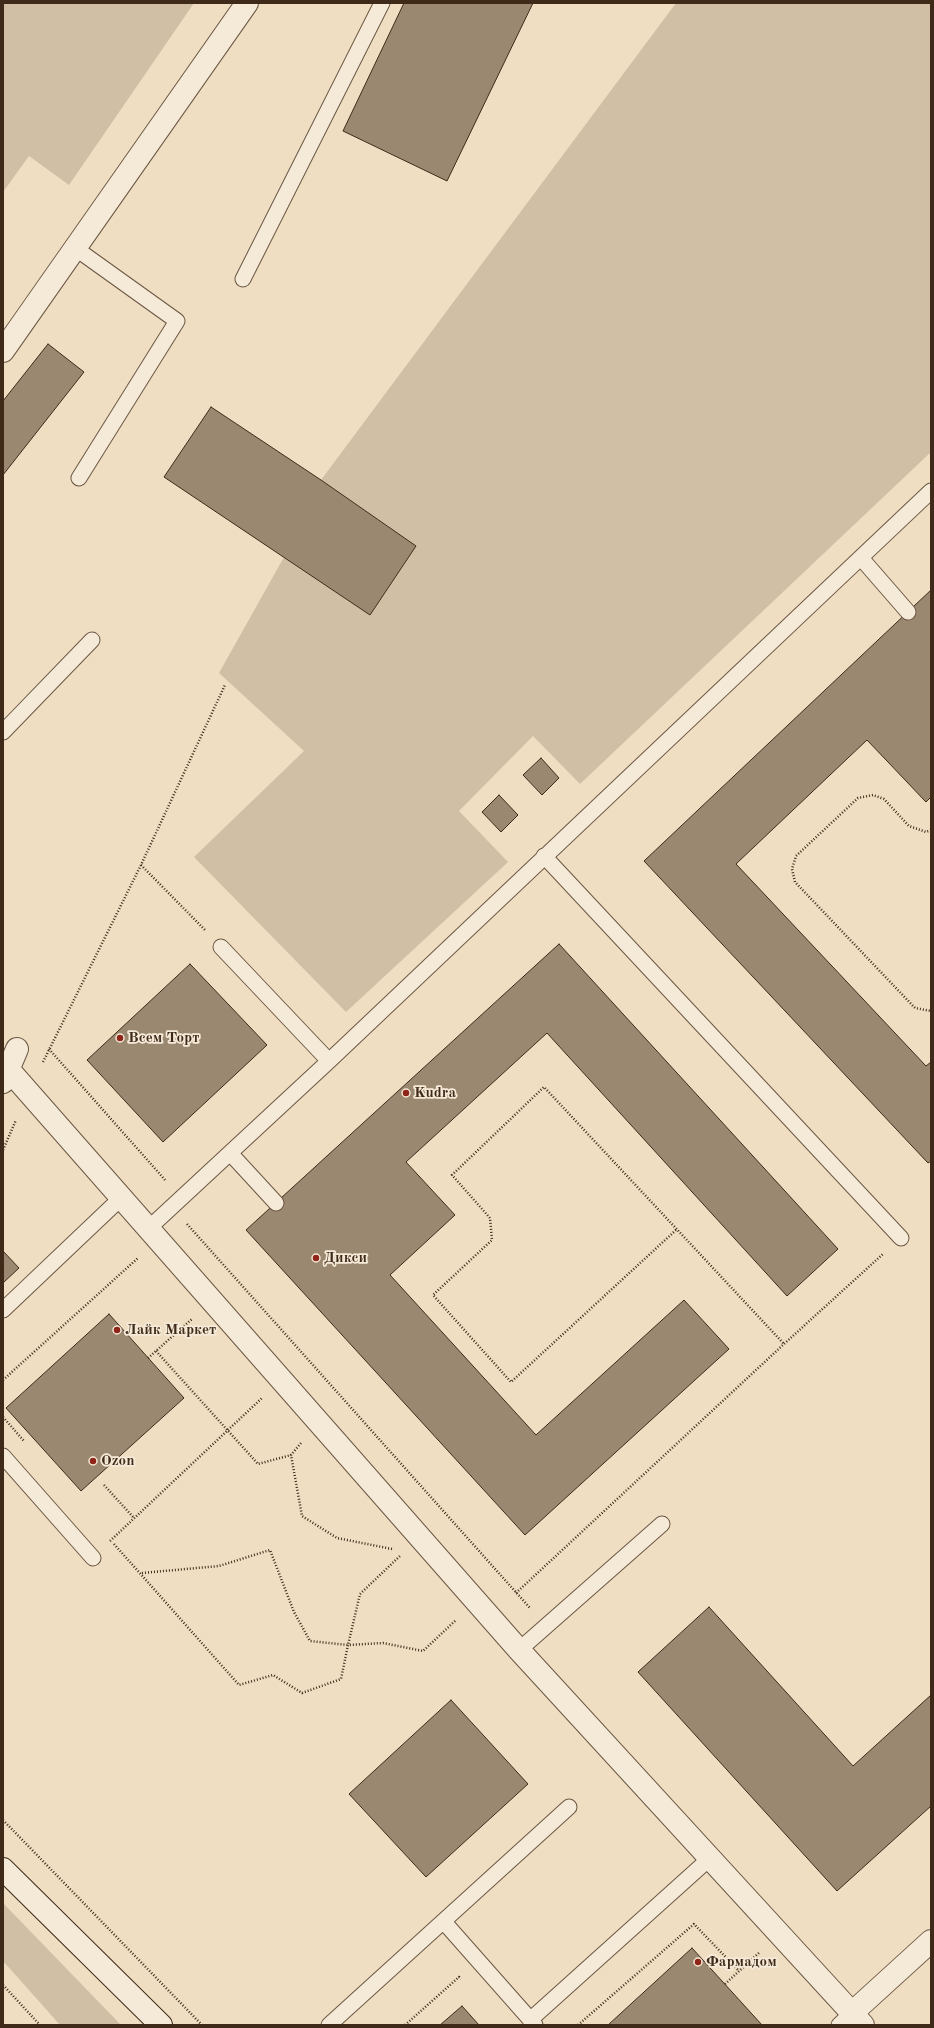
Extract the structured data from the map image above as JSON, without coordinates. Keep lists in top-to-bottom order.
{
  "places": [
    "Всем Торт",
    "Kudra",
    "Дикси",
    "Лайк Маркет",
    "Ozon",
    "Фармадом"
  ]
}
